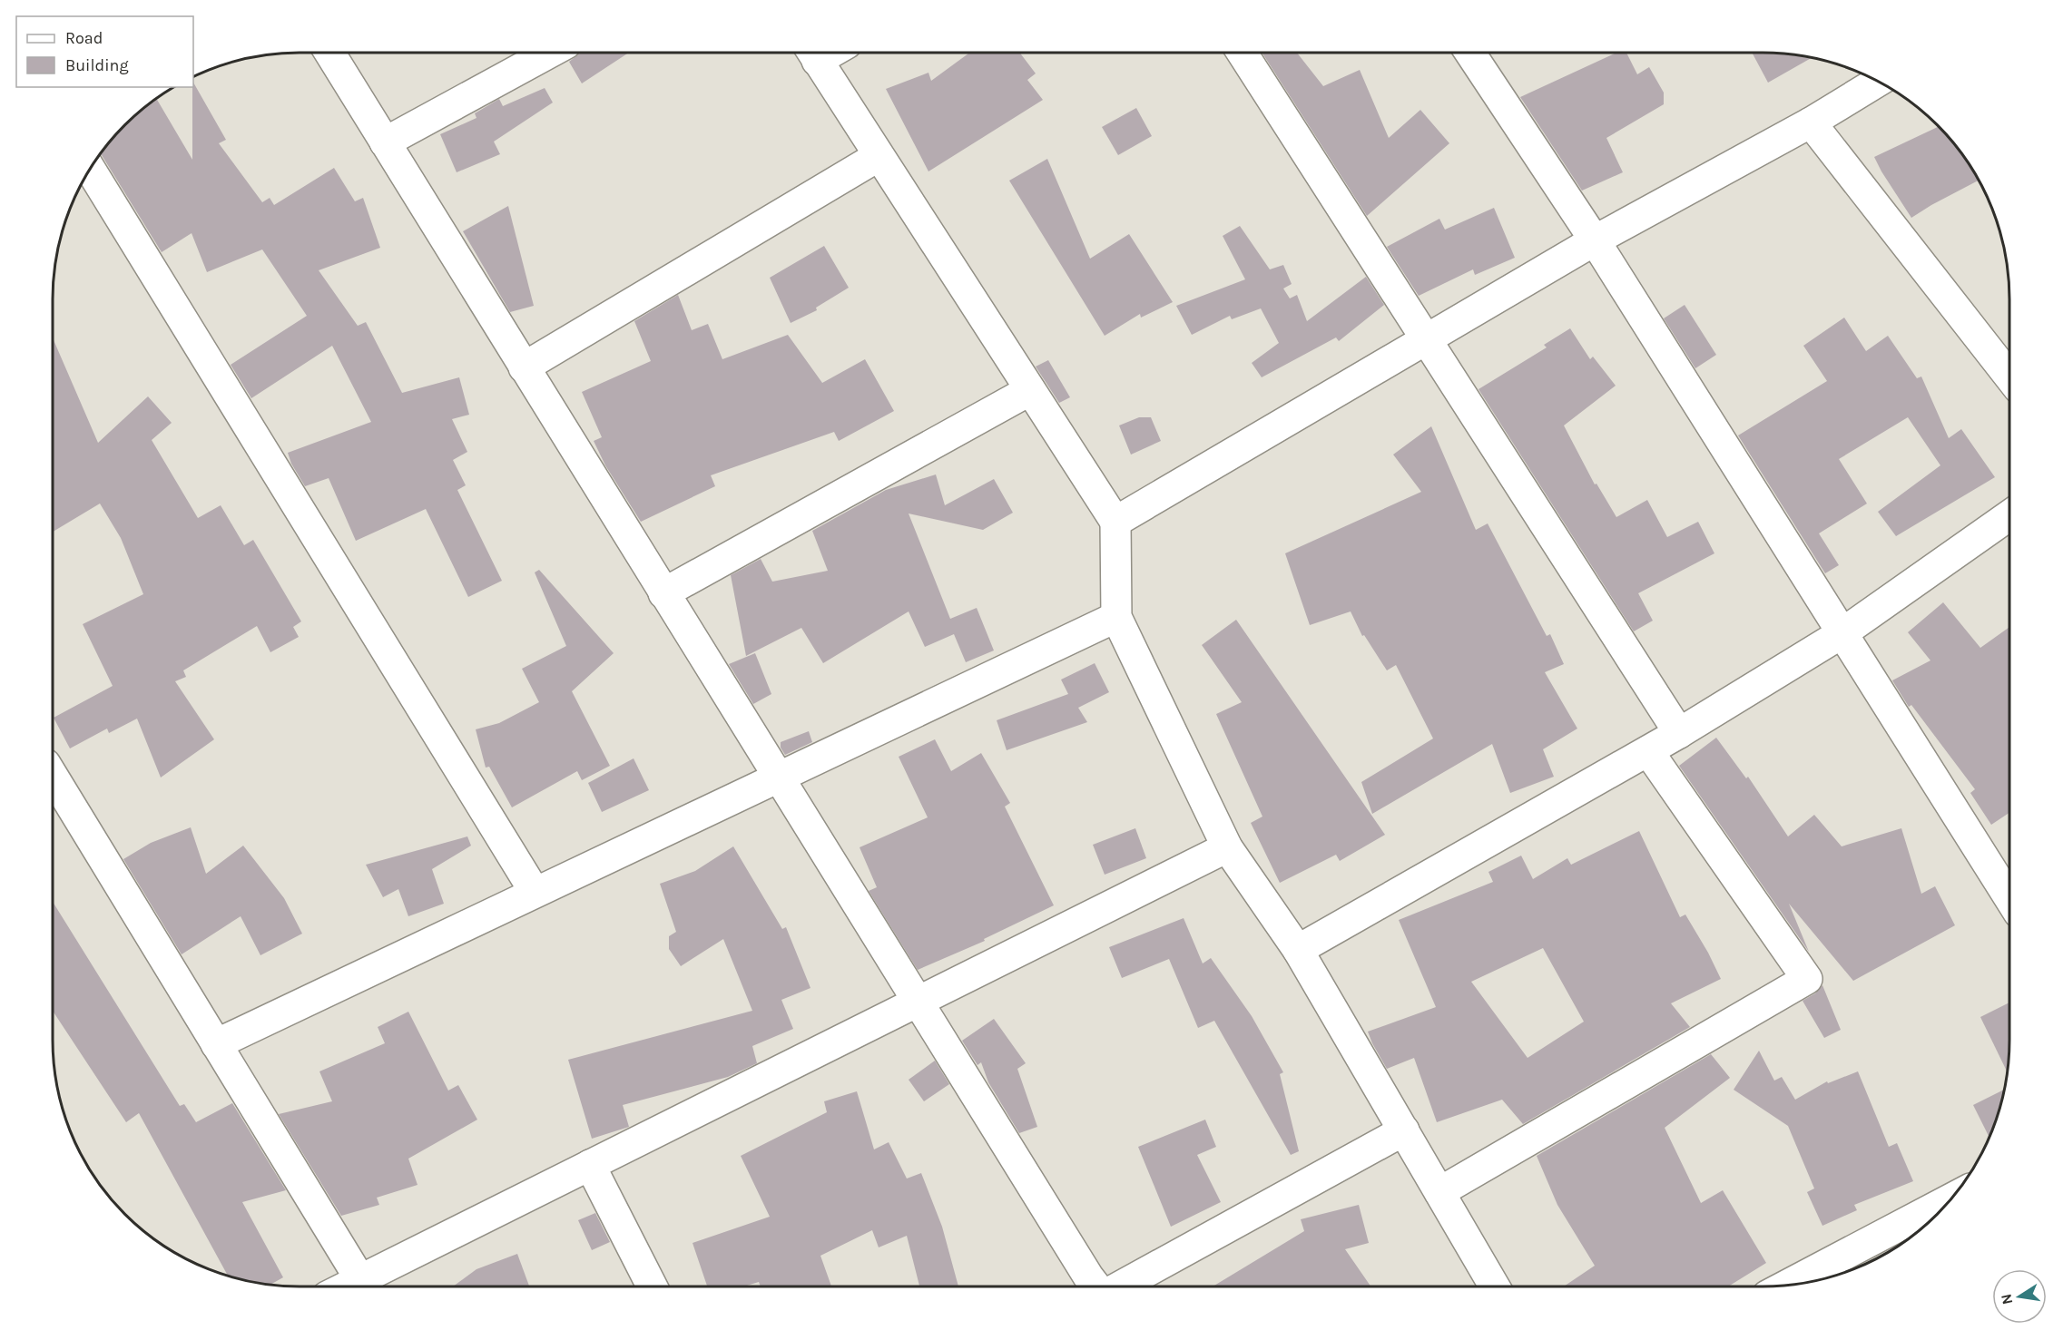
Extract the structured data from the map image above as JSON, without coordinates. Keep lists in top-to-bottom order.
{
  "legend": ["Road", "Building"],
  "north": "left"
}
